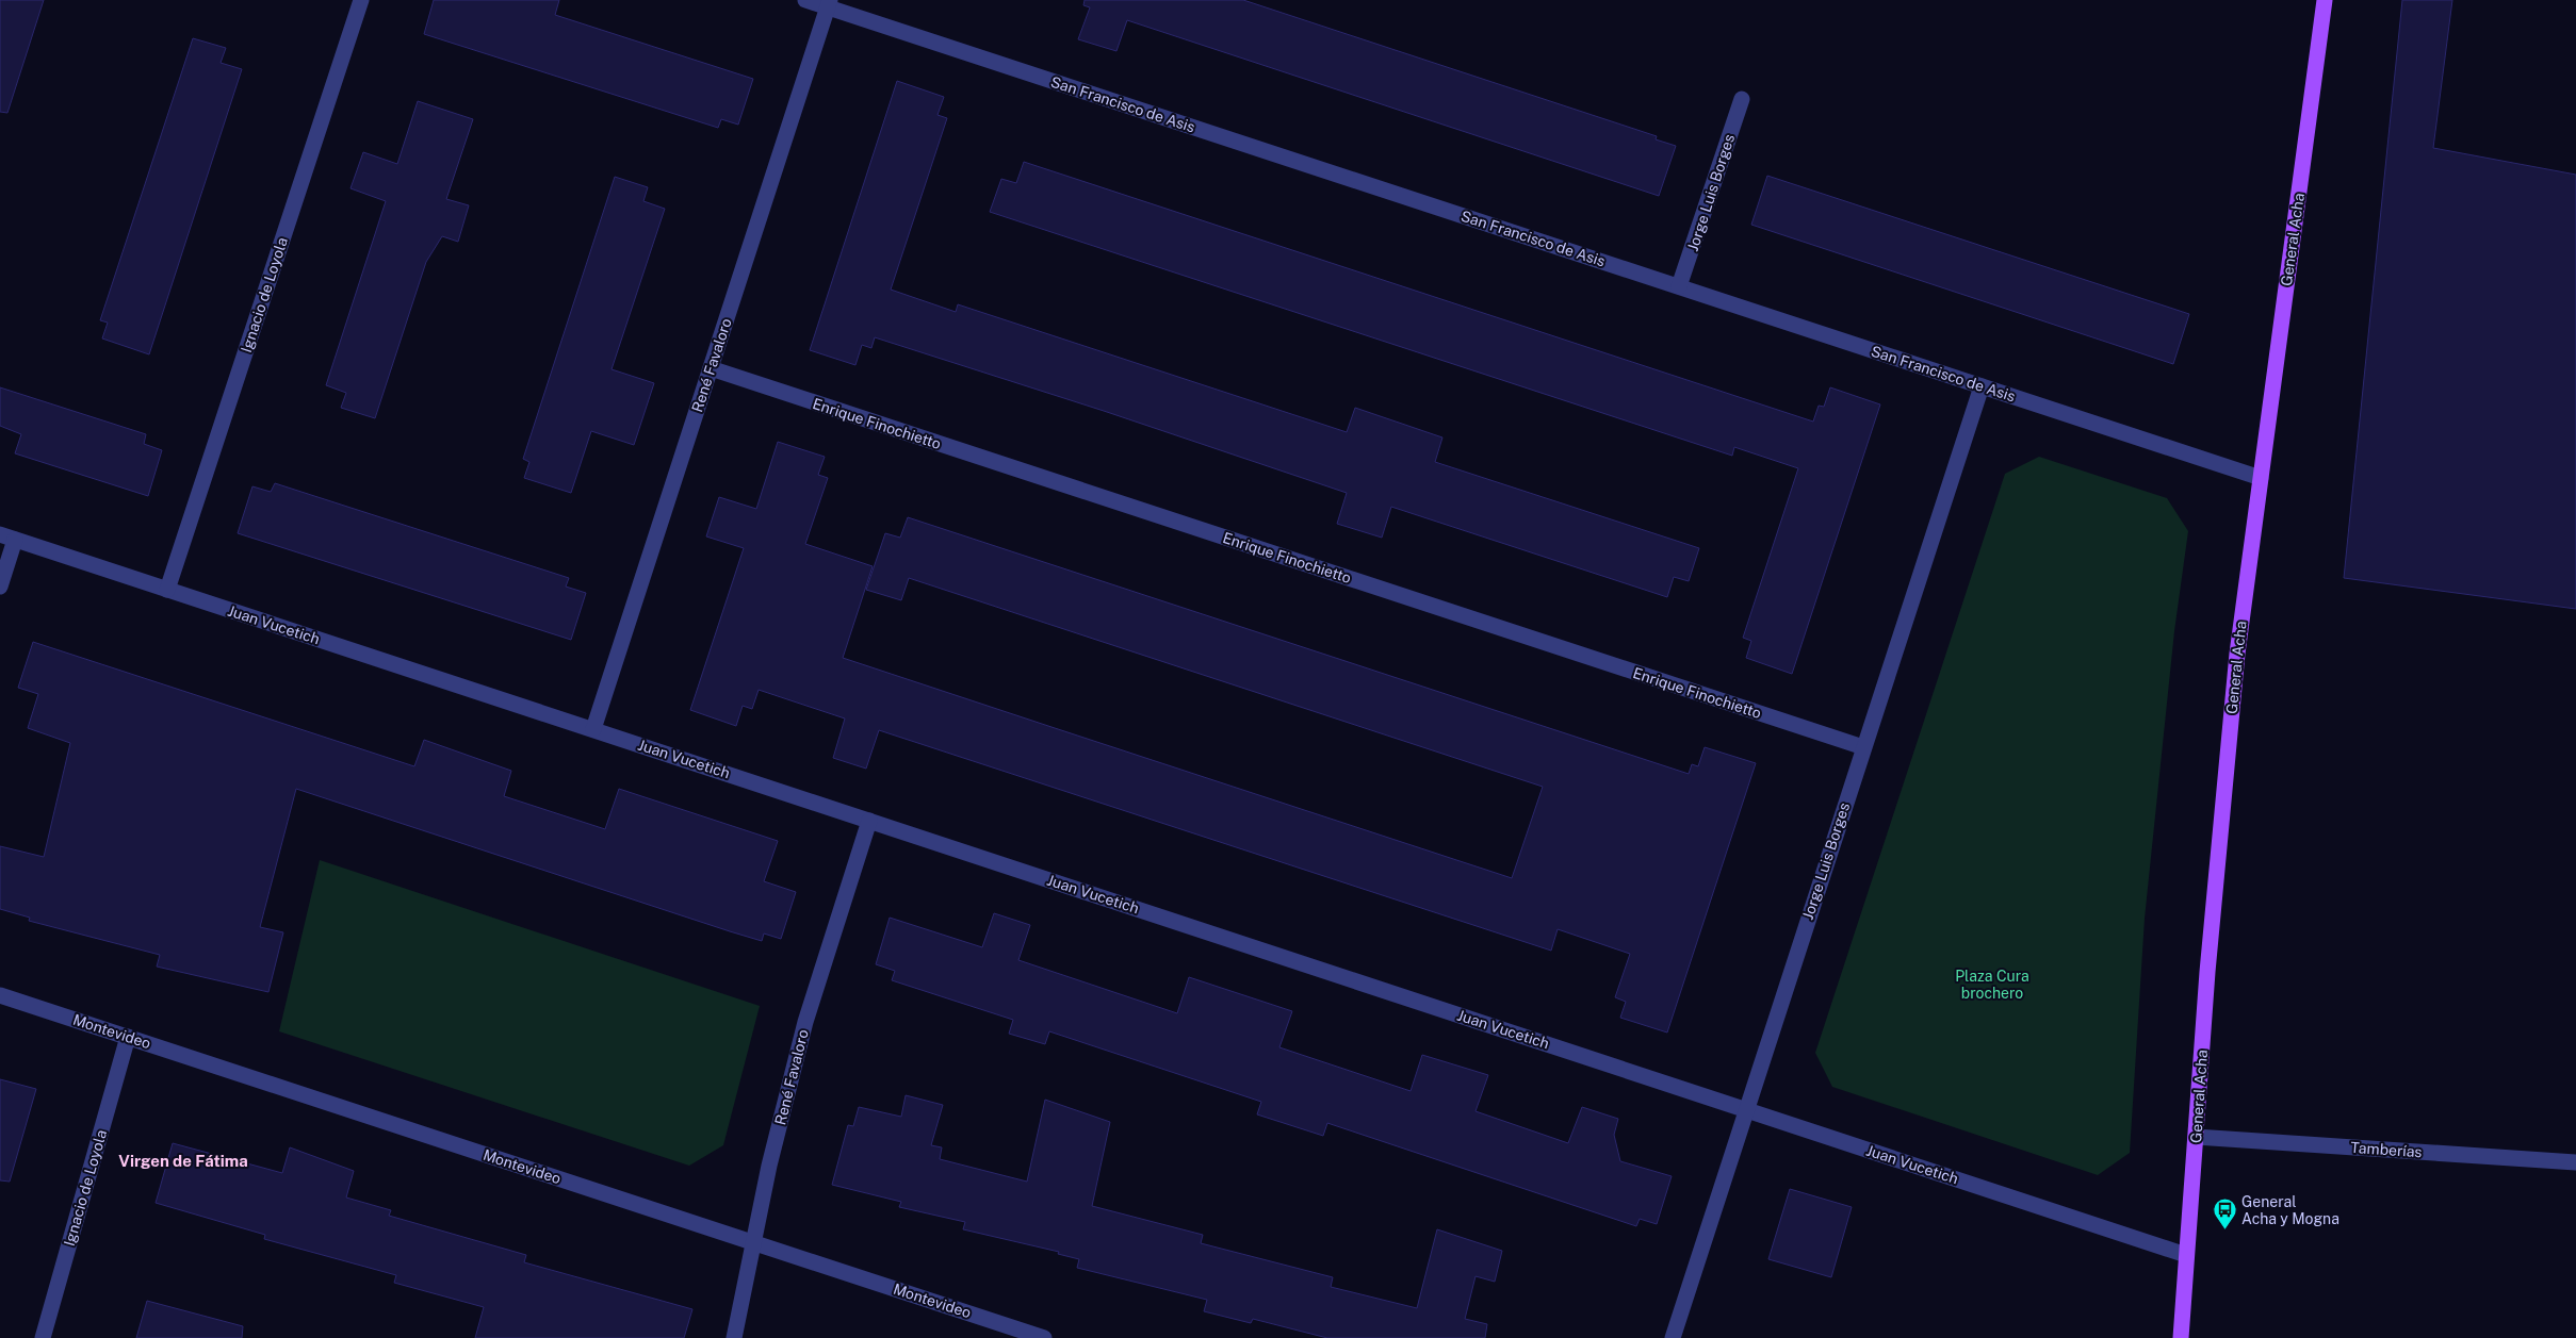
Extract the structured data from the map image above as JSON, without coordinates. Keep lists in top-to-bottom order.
{
  "streets": {
    "main road": ["General Acha"],
    "street": [
      "San Francisco de Asis",
      "Jorge Luis Borges",
      "Ignacio de Loyola",
      "René Favaloro",
      "Enrique Finochietto",
      "Juan Vucetich",
      "Montevideo",
      "Tamberías"
    ]
  },
  "crossings": [
    ["San Francisco de Asis", "Jorge Luis Borges"],
    ["San Francisco de Asis", "General Acha"],
    ["San Francisco de Asis", "René Favaloro"],
    ["Jorge Luis Borges", "Enrique Finochietto"],
    ["Jorge Luis Borges", "Juan Vucetich"],
    ["General Acha", "Juan Vucetich"],
    ["General Acha", "Tamberías"],
    ["Ignacio de Loyola", "Juan Vucetich"],
    ["Ignacio de Loyola", "Montevideo"],
    ["René Favaloro", "Enrique Finochietto"],
    ["René Favaloro", "Juan Vucetich"],
    ["René Favaloro", "Montevideo"]
  ],
  "districts": ["Virgen de Fátima"],
  "parks": ["Plaza Cura brochero"],
  "places": {
    "bus stop": ["General Acha y Mogna"]
  }
}
